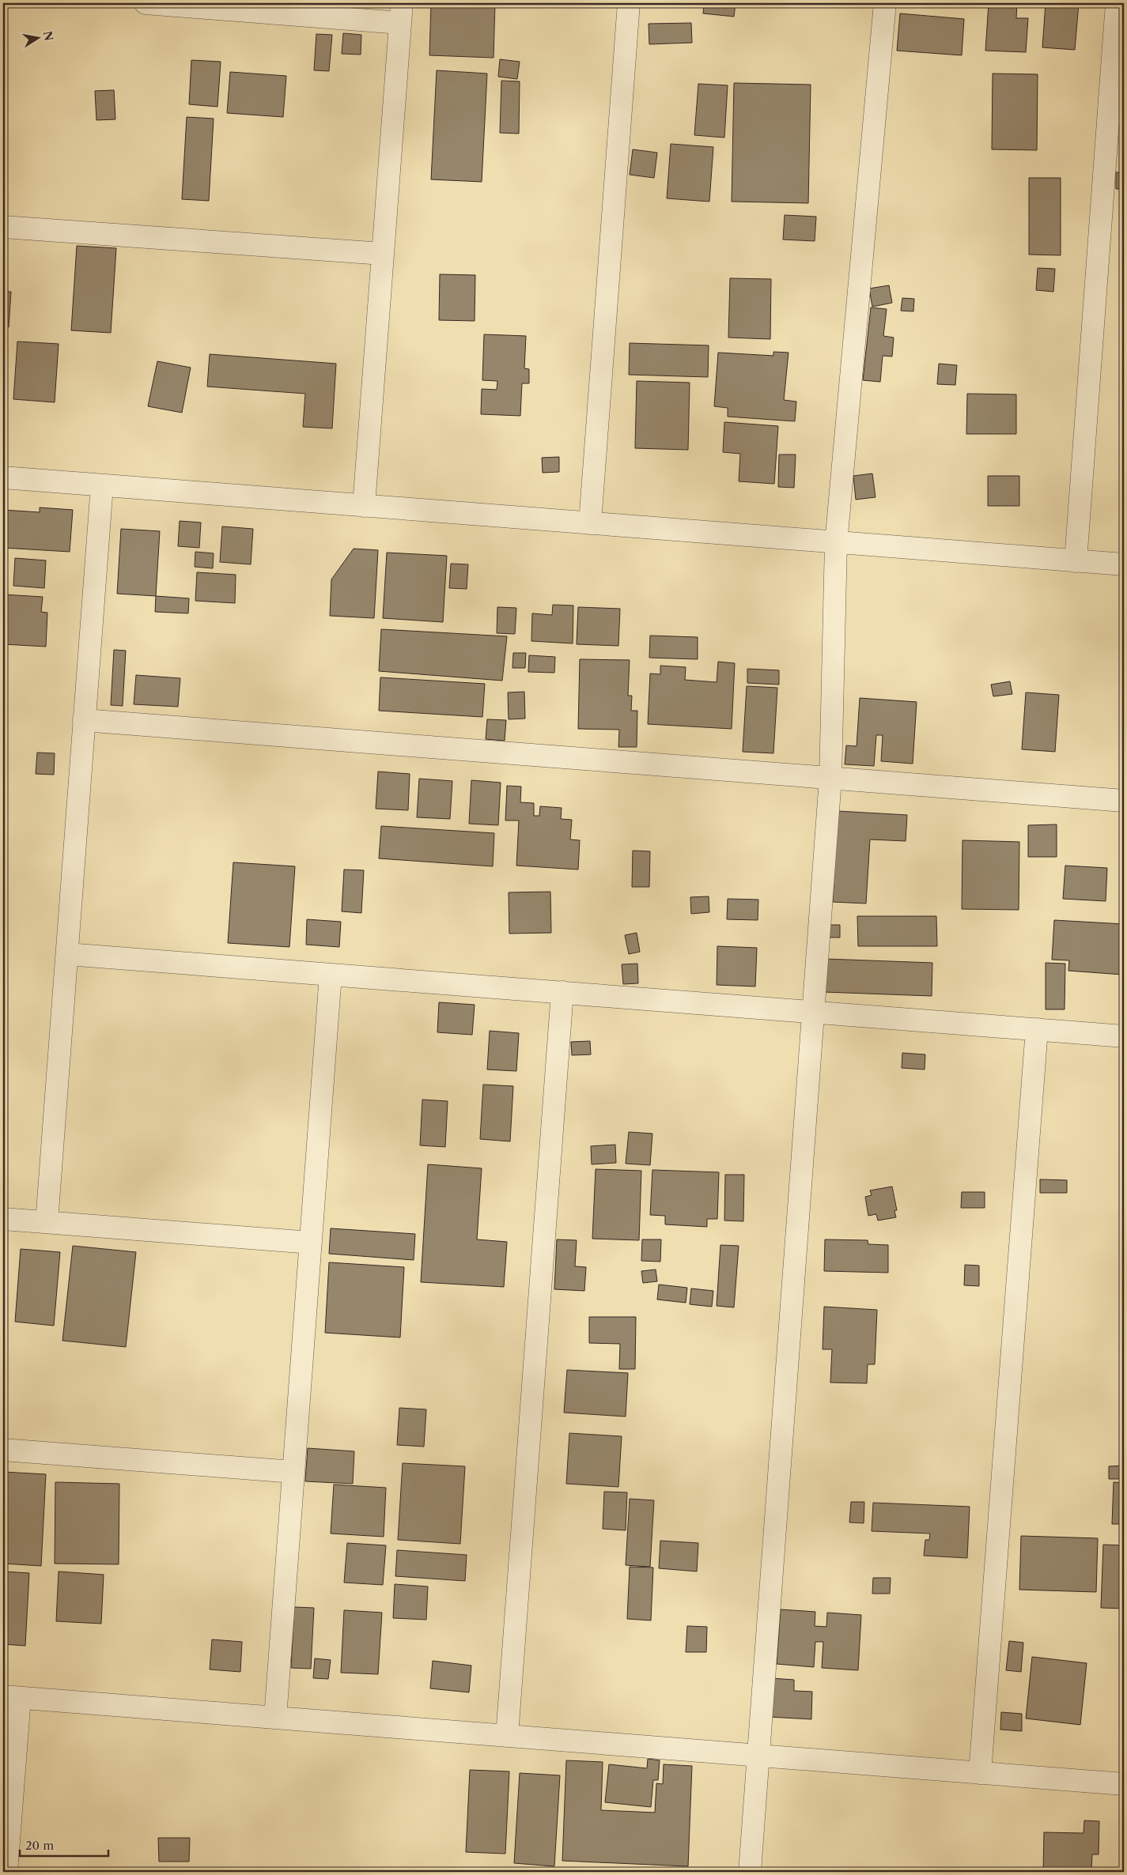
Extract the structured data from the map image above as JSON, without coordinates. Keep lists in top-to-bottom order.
{
  "scale_bar": "20 m",
  "north": "right"
}
